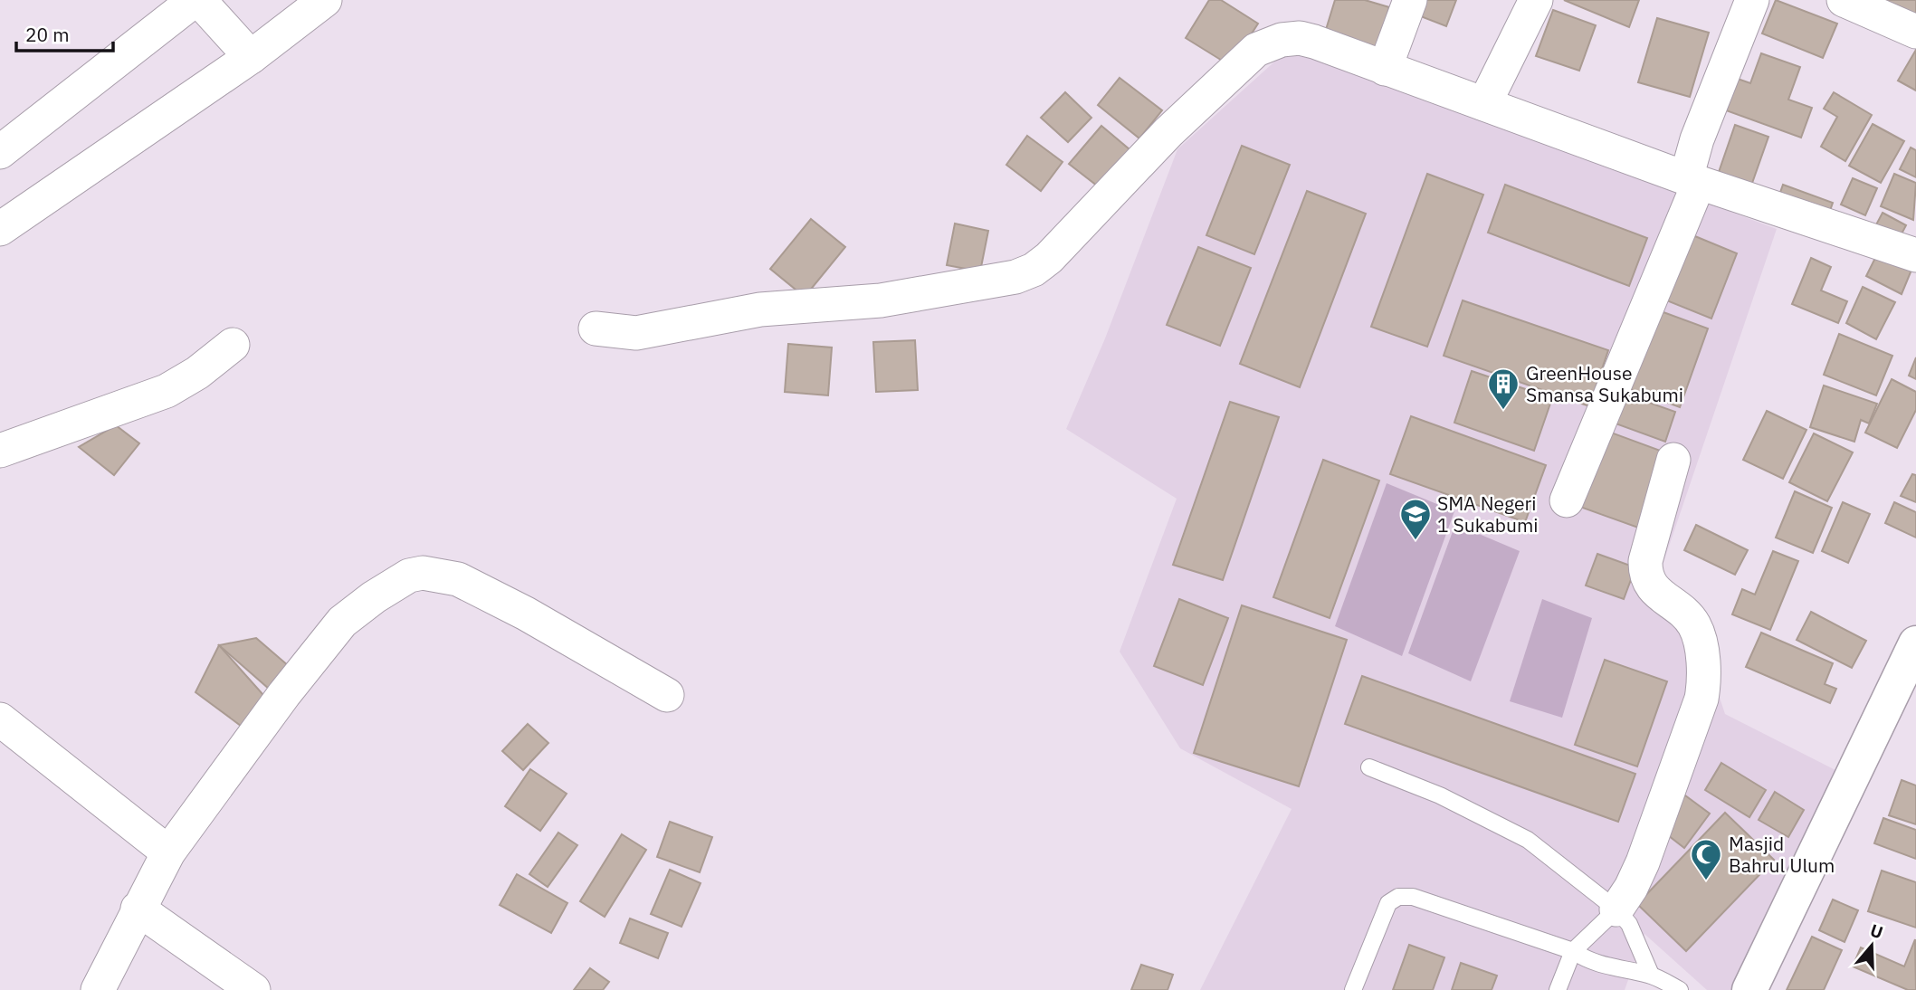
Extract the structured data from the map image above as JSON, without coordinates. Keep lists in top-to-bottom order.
{
  "places": {
    "building": ["GreenHouse Smansa Sukabumi"],
    "school or university": ["SMA Negeri 1 Sukabumi"],
    "mosque": ["Masjid Bahrul Ulum"]
  },
  "scale_bar": "20 m",
  "north": "top"
}
